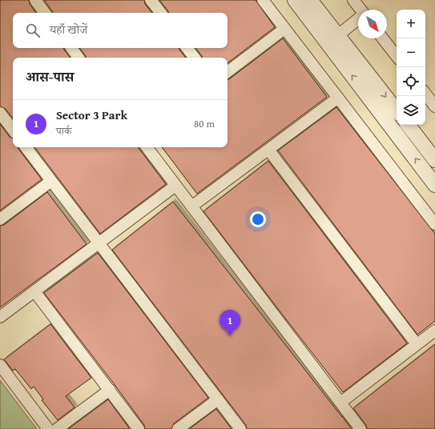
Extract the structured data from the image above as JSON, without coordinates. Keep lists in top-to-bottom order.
{
  "north": "bottom right",
  "page": {
    "map_buttons": ["+", "−"],
    "search": "यहाँ खोजें",
    "heading": "आस-पास",
    "list": [
      {
        "mark": "1",
        "name": "Sector 3 Park",
        "note": "पार्क",
        "value": "80 m"
      }
    ],
    "pins": "1"
  }
}
